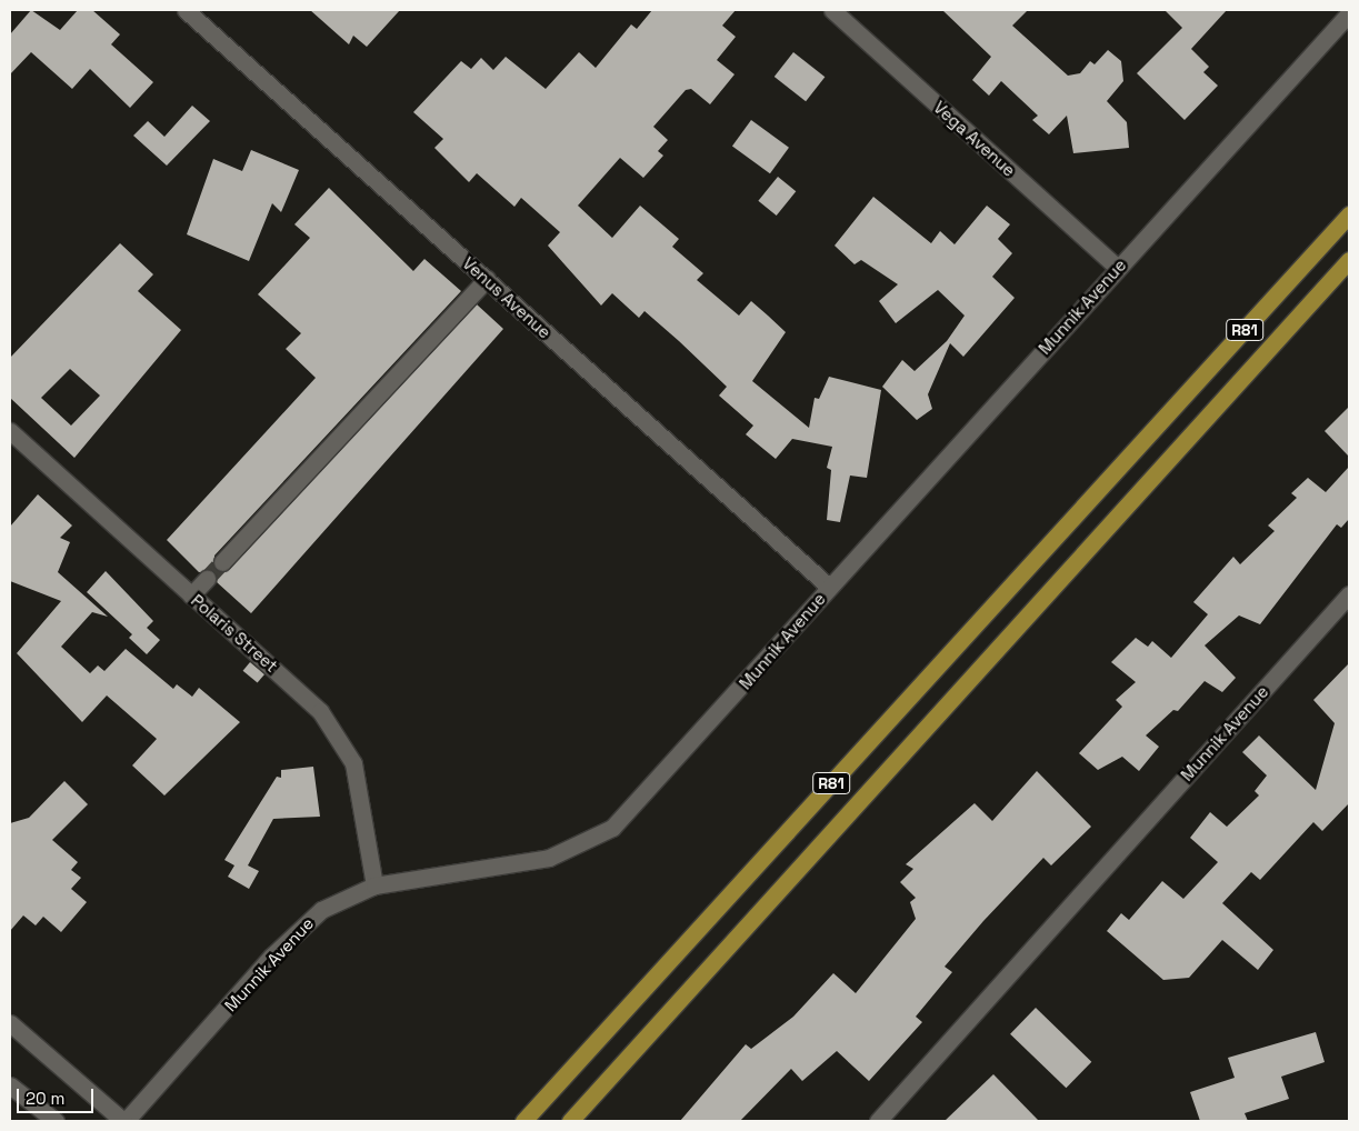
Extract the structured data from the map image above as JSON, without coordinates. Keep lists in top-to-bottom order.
{
  "streets": {
    "main road": ["R81"],
    "street": [
      "Vega Avenue",
      "Venus Avenue",
      "Munnik Avenue",
      "Polaris Street"
    ]
  },
  "crossings": [
    ["Vega Avenue", "Munnik Avenue"],
    ["Venus Avenue", "Munnik Avenue"],
    ["Munnik Avenue", "Polaris Street"]
  ],
  "scale_bar": "20 m"
}
